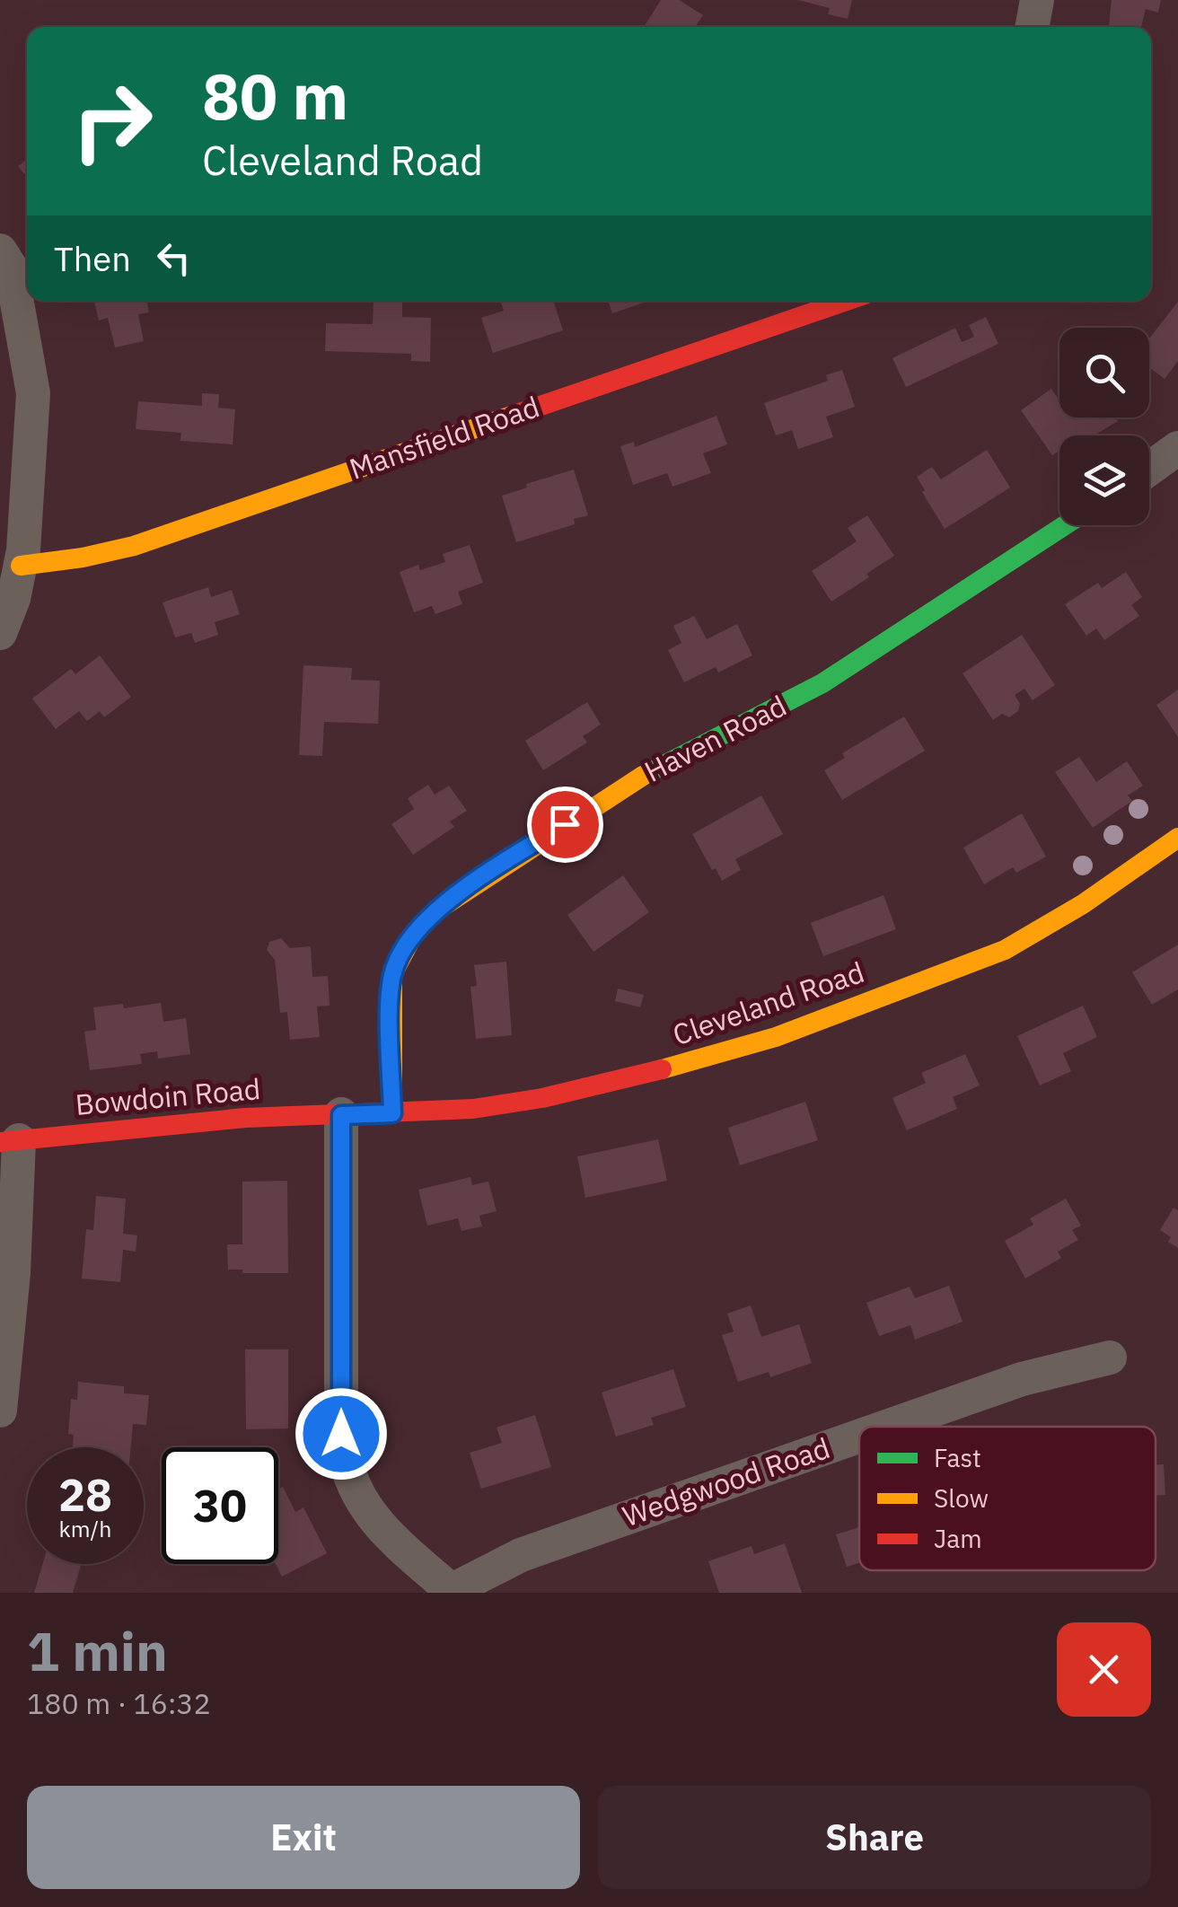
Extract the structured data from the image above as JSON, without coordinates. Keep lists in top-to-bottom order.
{
  "streets": {
    "street": [
      "Mansfield Road",
      "Haven Road",
      "Cleveland Road",
      "Bowdoin Road",
      "Wedgwood Road"
    ]
  },
  "crossings": [
    ["Haven Road", "Cleveland Road"],
    ["Cleveland Road", "Bowdoin Road"]
  ],
  "legend": ["Fast", "Slow", "Jam"],
  "page": {
    "turn": ["80 m", "Cleveland Road"],
    "then": "Then",
    "speed": "28 km/h",
    "limit": "30",
    "heading": ["1 min", "180 m · 16:32"],
    "buttons": ["Exit", "Share"]
  }
}
